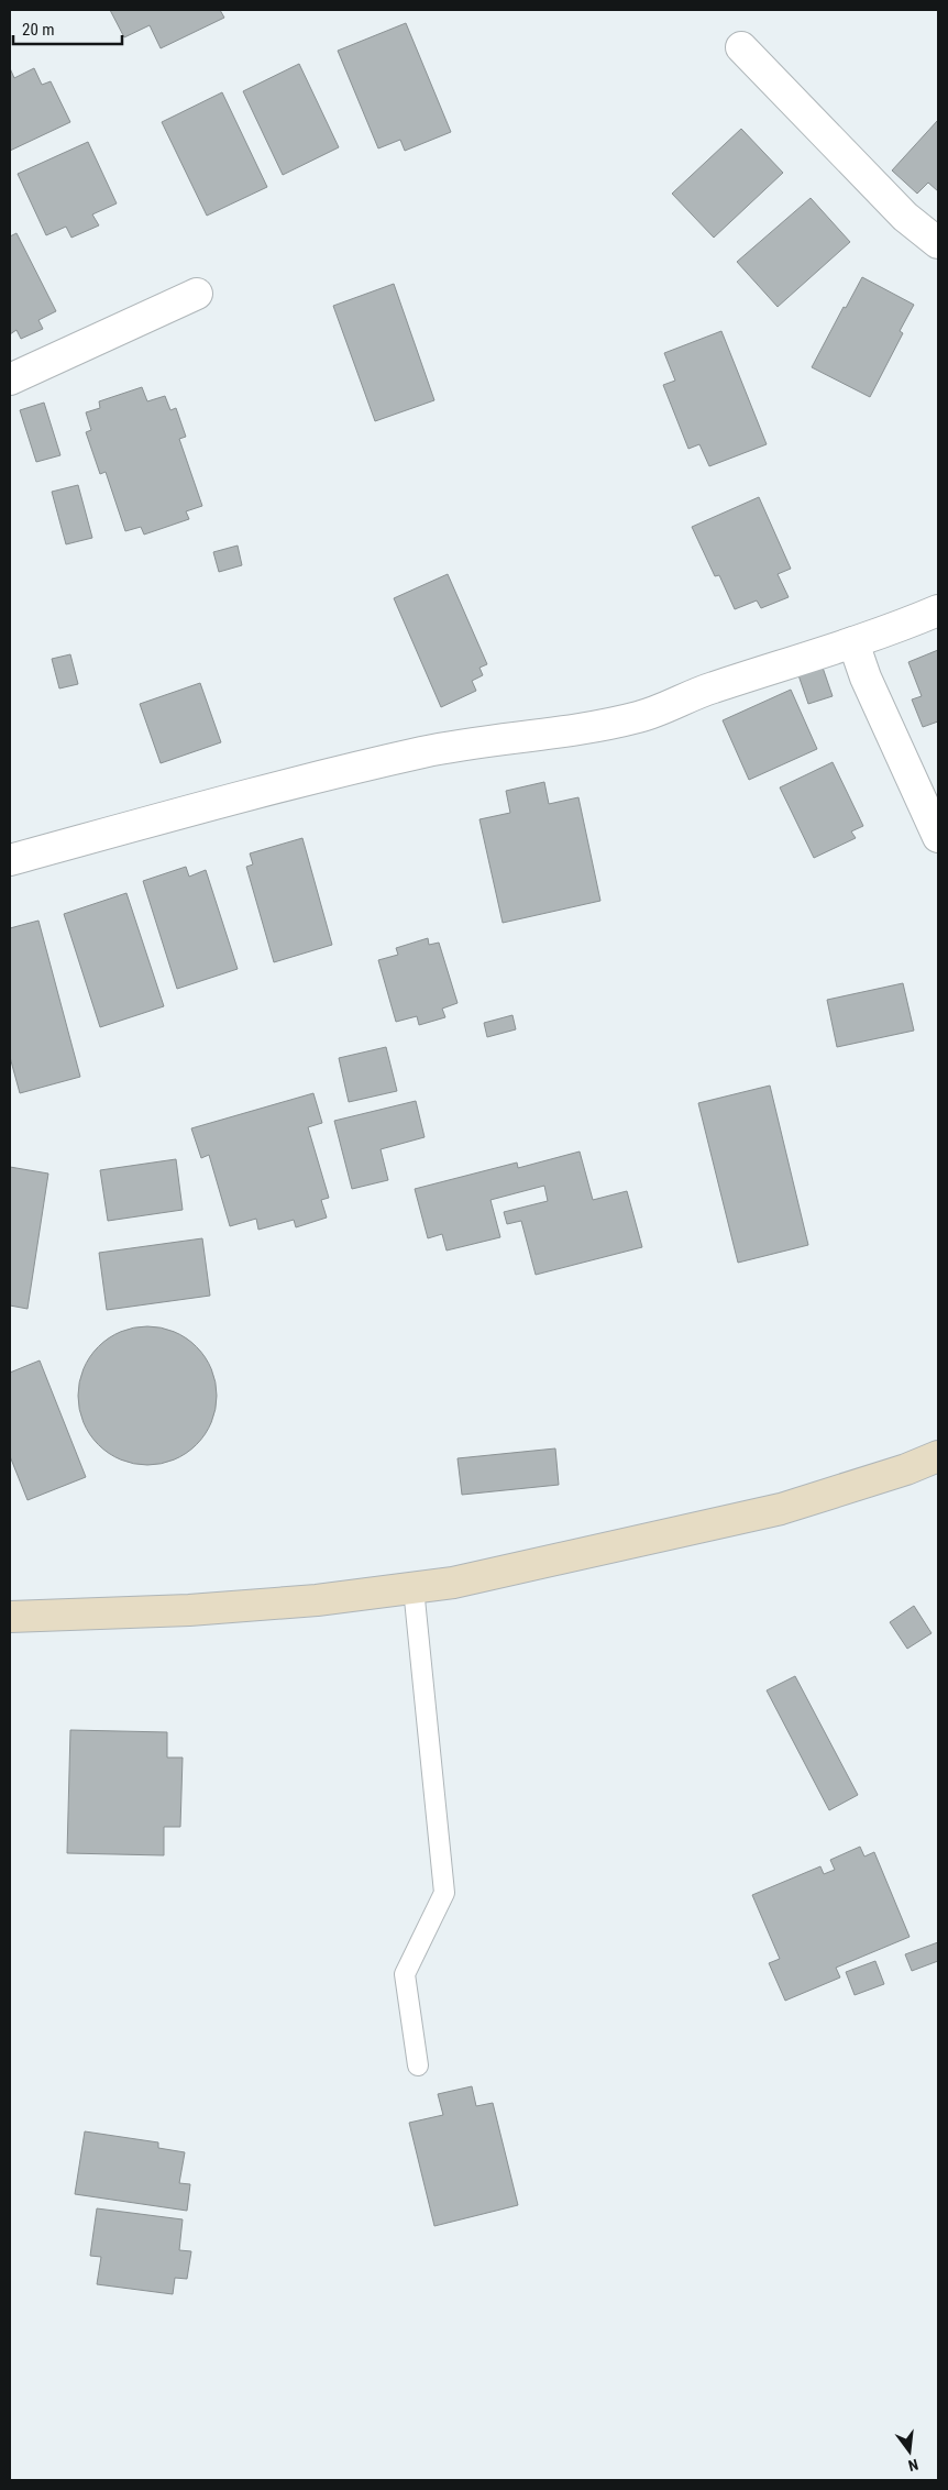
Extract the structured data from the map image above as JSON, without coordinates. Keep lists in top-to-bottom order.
{
  "scale_bar": "20 m",
  "north": "bottom"
}
